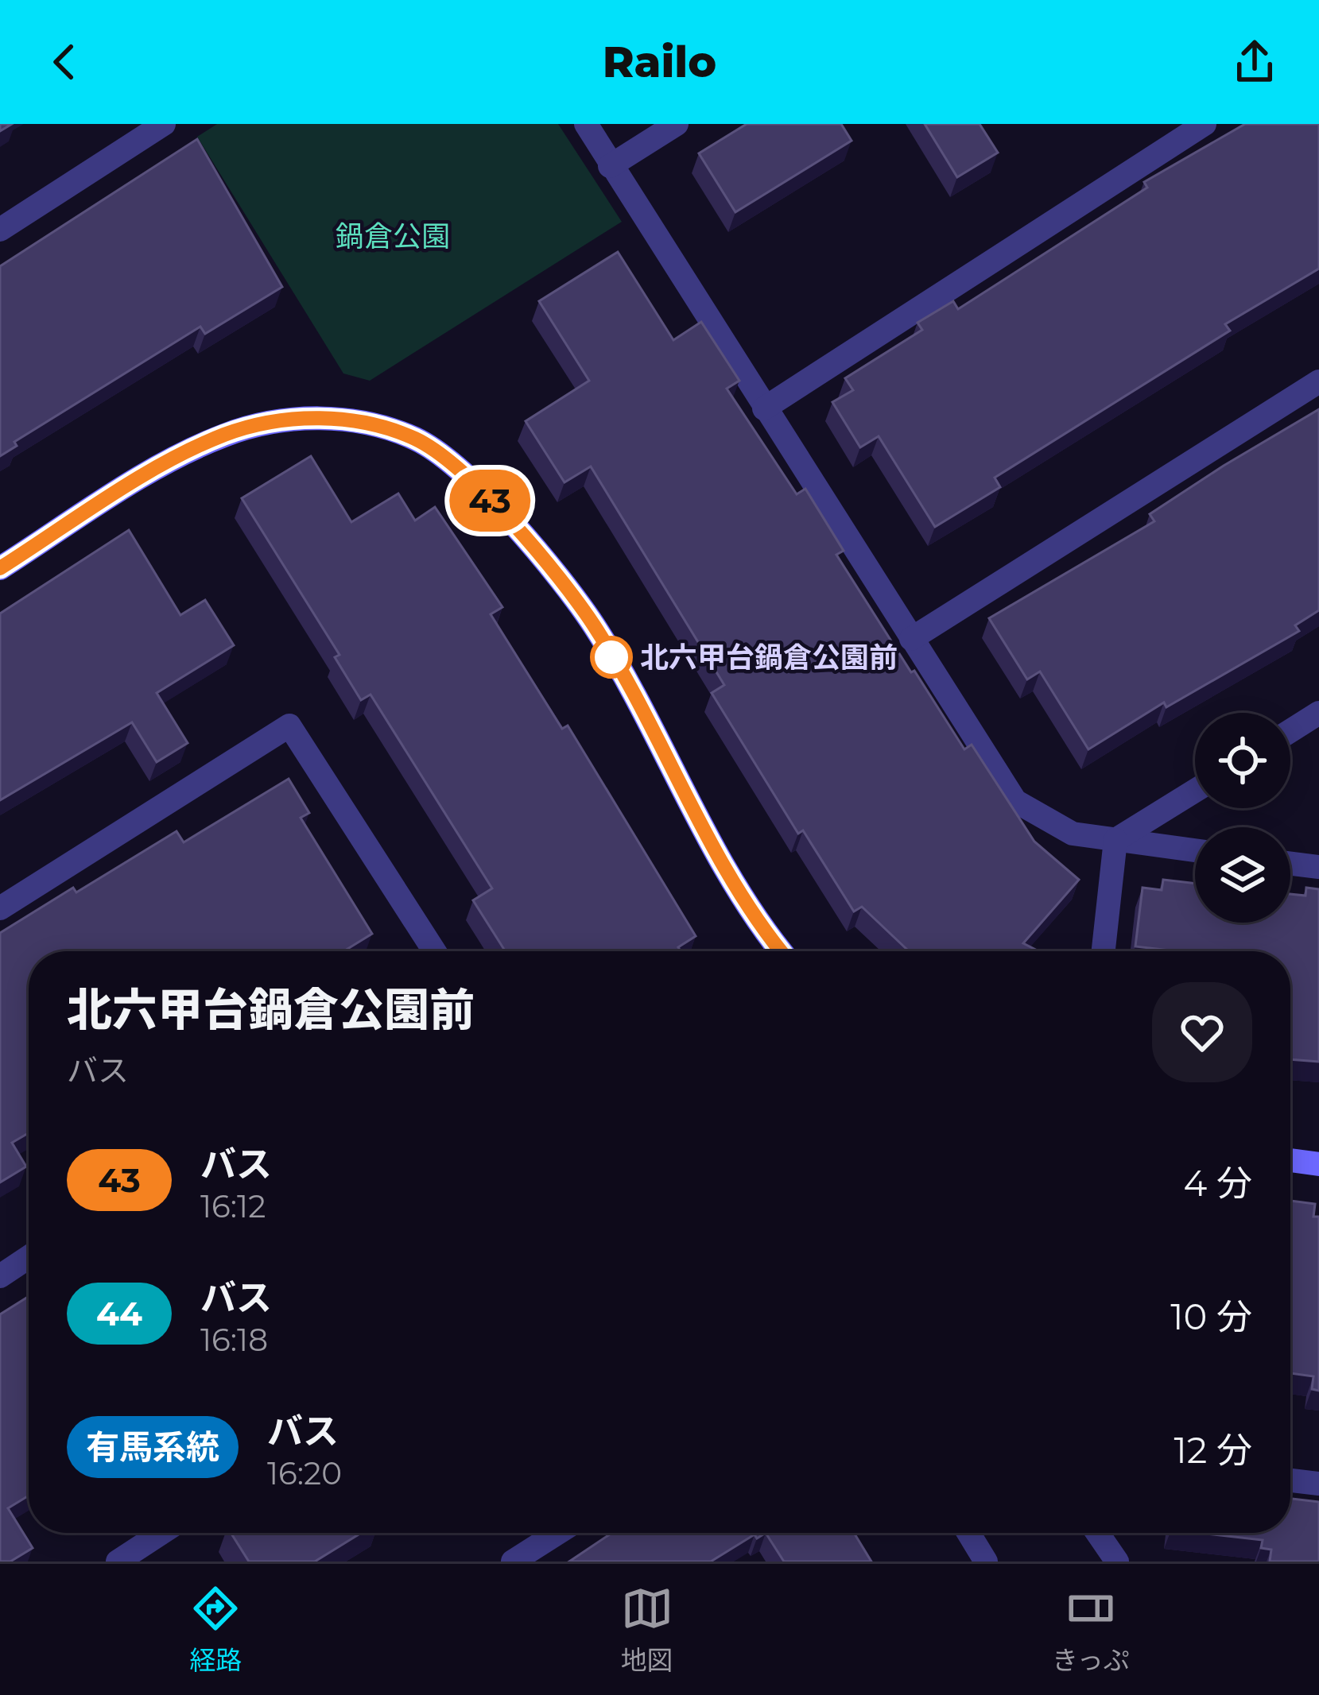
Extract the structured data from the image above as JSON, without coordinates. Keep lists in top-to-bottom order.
{
  "parks": ["鍋倉公園"],
  "places": ["北六甲台鍋倉公園前"],
  "lines": ["bus line 43"],
  "page": {
    "header": "Railo",
    "on_map": "43",
    "heading": ["北六甲台鍋倉公園前", "バス"],
    "list": [
      {
        "mark": "43",
        "name": "バス",
        "note": "16:12",
        "value": "4 分"
      },
      {
        "mark": "44",
        "name": "バス",
        "note": "16:18",
        "value": "10 分"
      },
      {
        "mark": "有馬系統",
        "name": "バス",
        "note": "16:20",
        "value": "12 分"
      }
    ],
    "tabs": ["経路", "地図", "きっぷ"]
  }
}
